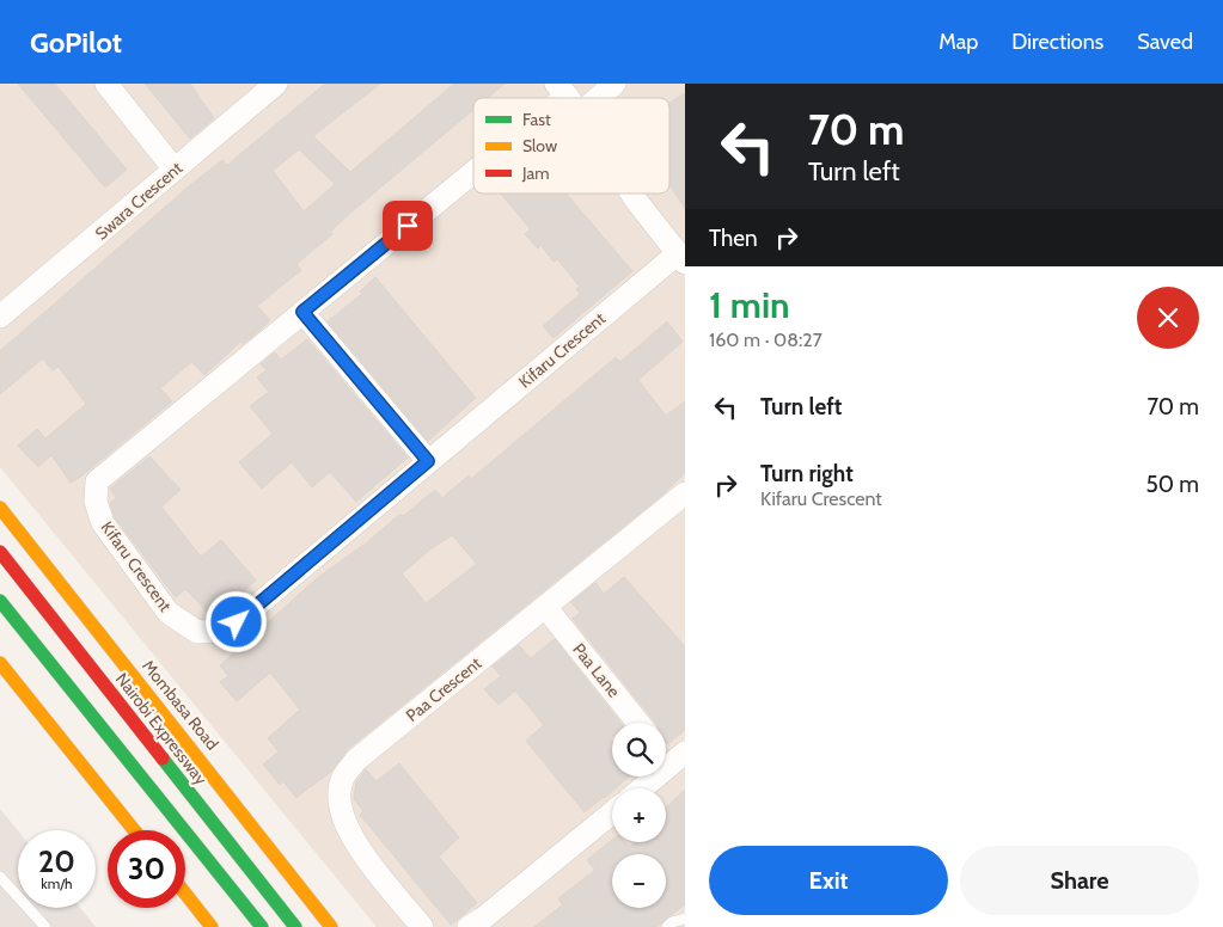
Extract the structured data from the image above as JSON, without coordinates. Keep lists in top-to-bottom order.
{
  "streets": {
    "highway": ["Mombasa Road", "Nairobi Expressway"],
    "street": [
      "Swara Crescent",
      "Kifaru Crescent",
      "Paa Lane",
      "Paa Crescent"
    ]
  },
  "crossings": [
    ["Paa Lane", "Paa Crescent"]
  ],
  "legend": ["Fast", "Slow", "Jam"],
  "page": {
    "header": "GoPilot",
    "nav": ["Map", "Directions", "Saved"],
    "turn": ["70 m", "Turn left"],
    "then": "Then",
    "heading": ["1 min", "160 m · 08:27"],
    "list": [
      {
        "name": "Turn left",
        "value": "70 m"
      },
      {
        "name": "Turn right",
        "note": "Kifaru Crescent",
        "value": "50 m"
      }
    ],
    "map_buttons": ["+", "−"],
    "speed": "20 km/h",
    "limit": "30",
    "buttons": ["Exit", "Share"]
  }
}
